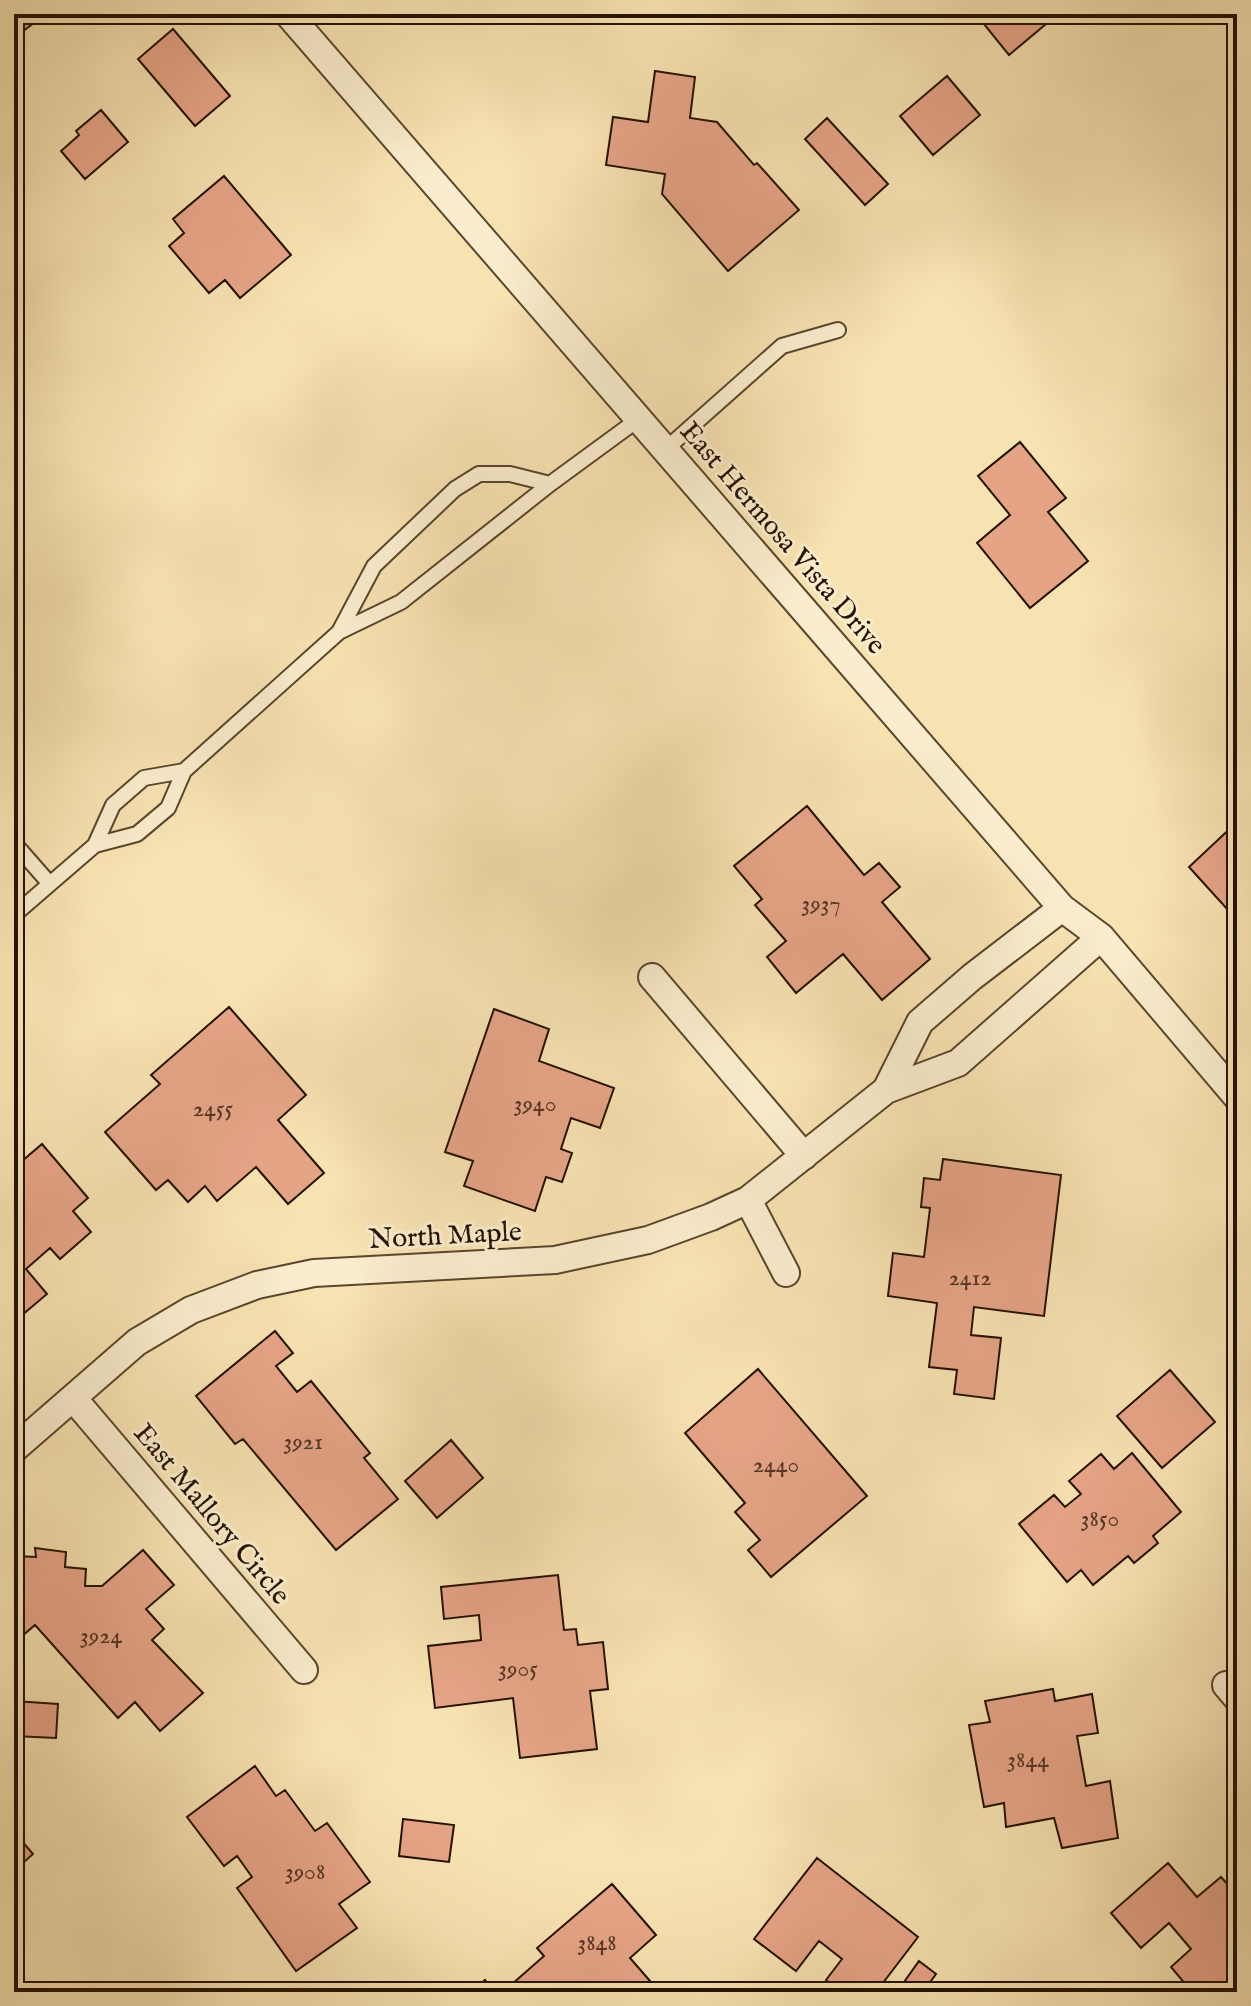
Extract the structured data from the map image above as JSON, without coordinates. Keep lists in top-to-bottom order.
{
  "streets": {
    "street": ["East Hermosa Vista Drive", "North Maple", "East Mallory Circle"]
  },
  "crossings": [
    ["East Hermosa Vista Drive", "North Maple"],
    ["North Maple", "East Mallory Circle"]
  ],
  "house_numbers": [
    "3937",
    "3940",
    "2455",
    "2412",
    "3921",
    "2440",
    "3850",
    "3924",
    "3905",
    "3844",
    "3908",
    "3848"
  ]
}
